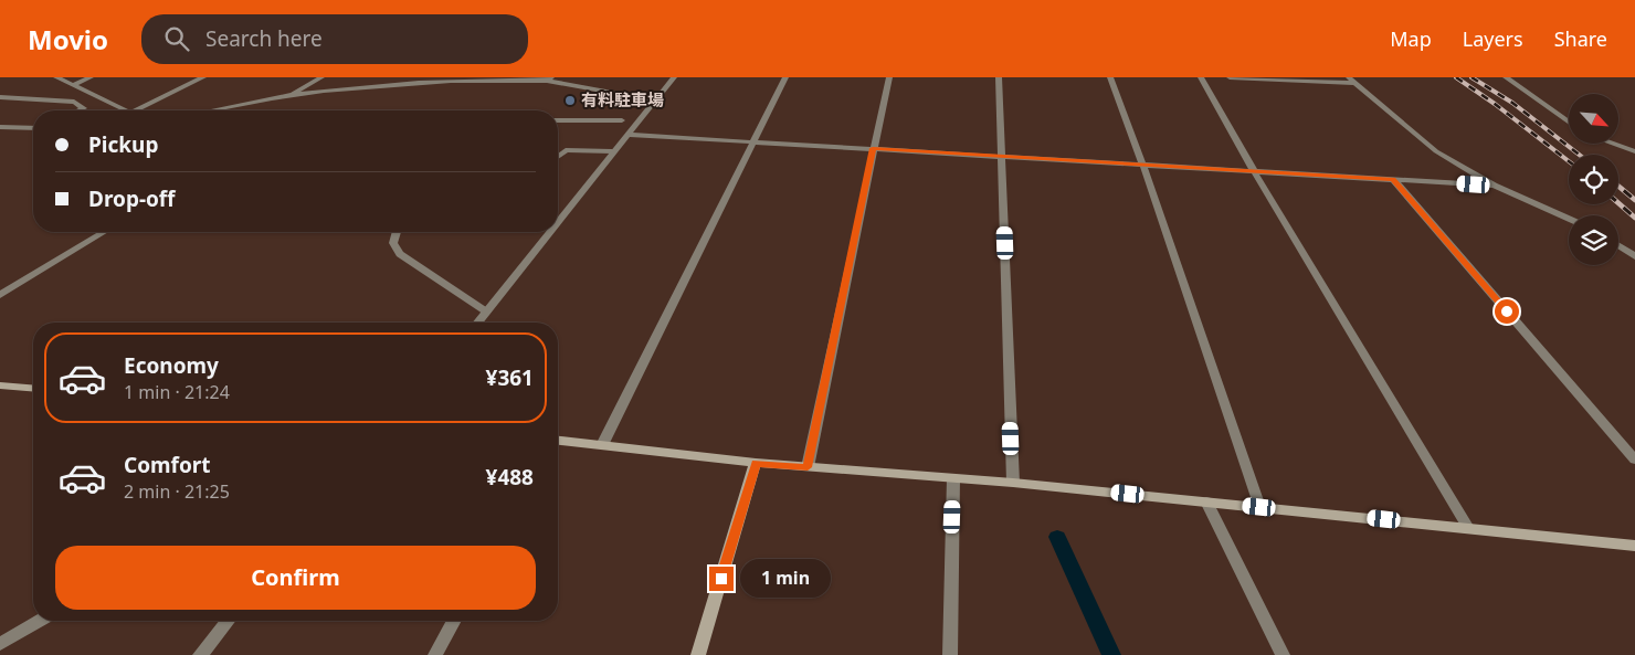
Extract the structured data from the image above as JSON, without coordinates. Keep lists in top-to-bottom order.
{
  "places": ["有料駐車場"],
  "north": "bottom right",
  "page": {
    "header": "Movio",
    "search": "Search here",
    "nav": ["Map", "Layers", "Share"],
    "banner": ["Pickup", "Drop-off"],
    "list": [
      {
        "name": "Economy",
        "note": "1 min · 21:24",
        "value": "¥361"
      },
      {
        "name": "Comfort",
        "note": "2 min · 21:25",
        "value": "¥488"
      }
    ],
    "buttons": "Confirm",
    "bubble": "1 min"
  }
}
